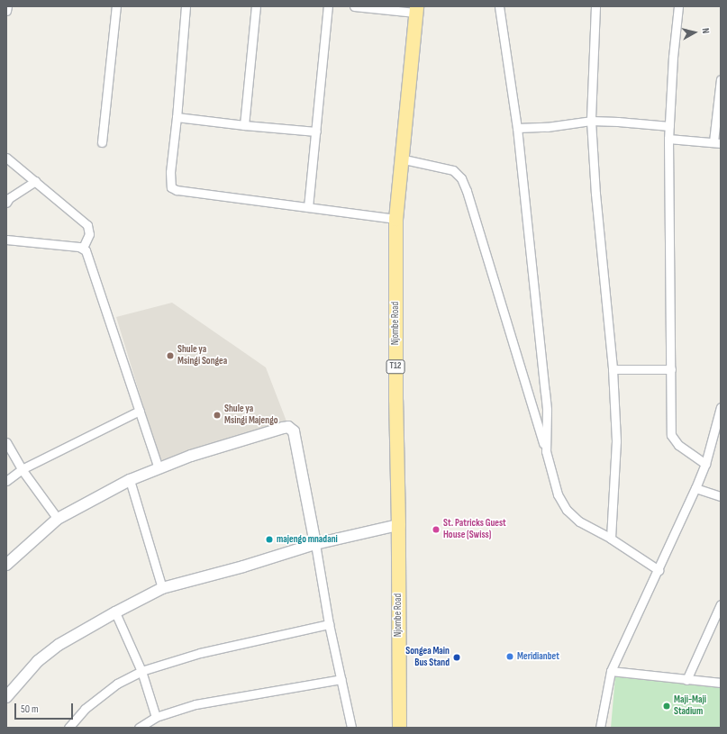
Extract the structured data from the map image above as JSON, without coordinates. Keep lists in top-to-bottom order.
{
  "streets": {
    "highway": ["Njombe Road", "T12"]
  },
  "places": [
    "Shule ya Msingi Songea",
    "Shule ya Msingi Majengo",
    "St. Patricks Guest House (Swiss)",
    "majengo mnadani",
    "Meridianbet",
    "Songea Main Bus Stand",
    "Maji-Maji Stadium"
  ],
  "scale_bar": "50 m",
  "north": "right"
}
